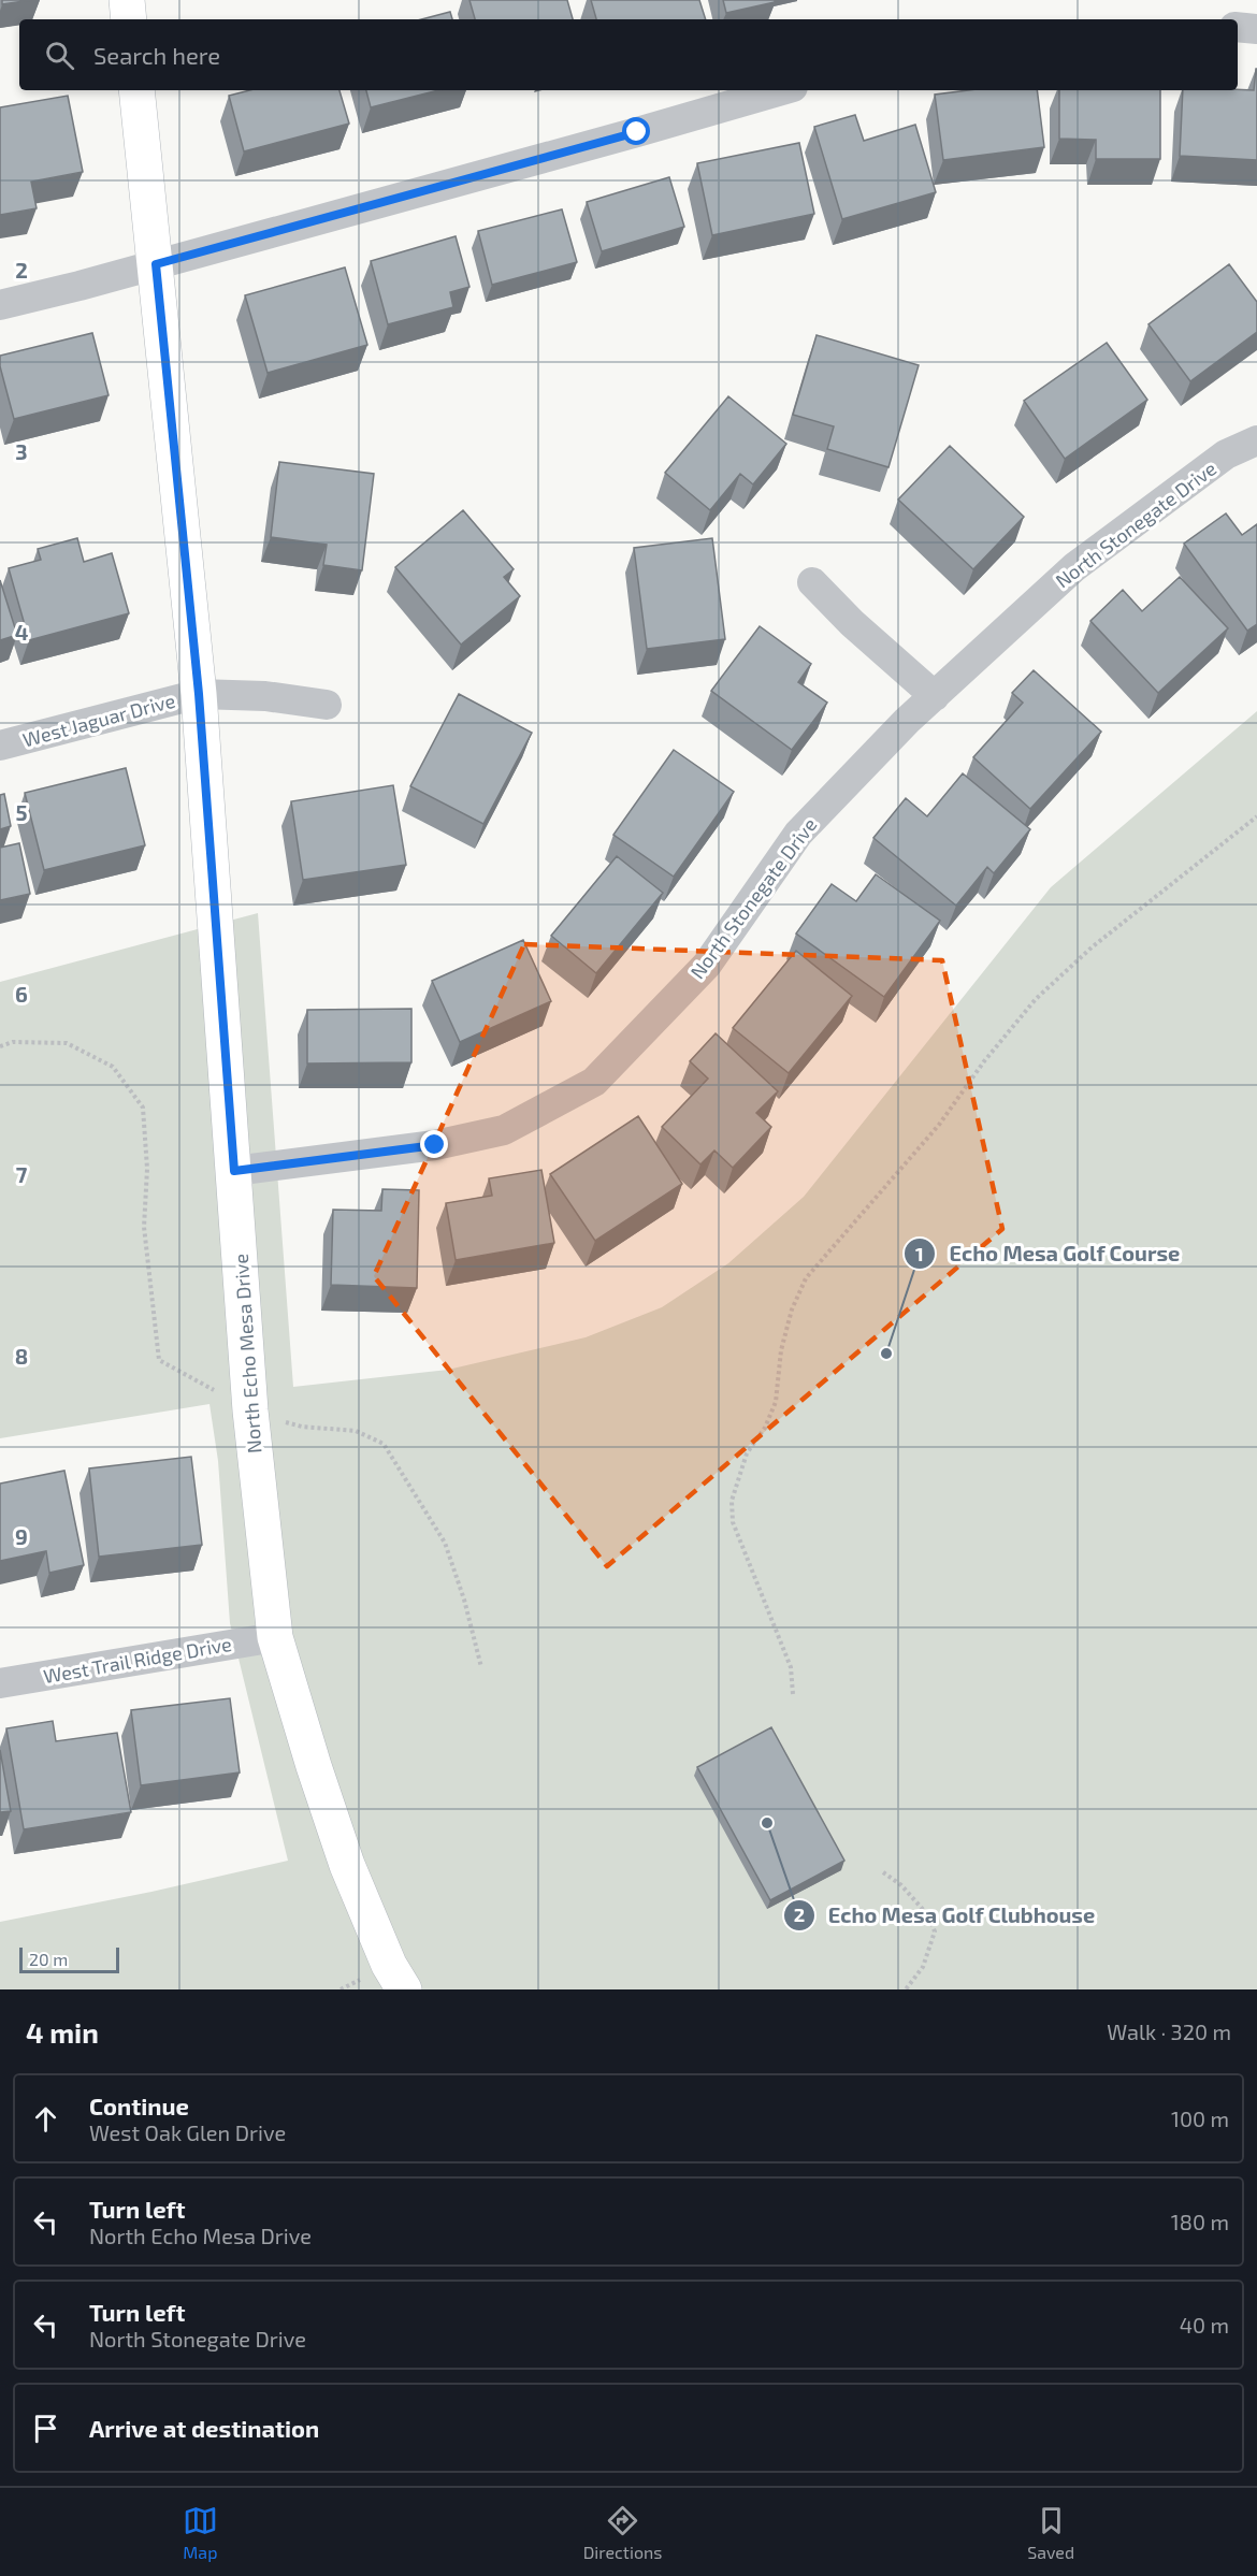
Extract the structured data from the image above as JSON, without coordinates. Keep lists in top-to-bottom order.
{
  "streets": {
    "street": [
      "North Stonegate Drive",
      "West Jaguar Drive",
      "North Echo Mesa Drive",
      "West Trail Ridge Drive"
    ]
  },
  "crossings": [
    ["North Stonegate Drive", "North Echo Mesa Drive"],
    ["West Jaguar Drive", "North Echo Mesa Drive"],
    ["North Echo Mesa Drive", "West Trail Ridge Drive"]
  ],
  "places": ["Echo Mesa Golf Course", "Echo Mesa Golf Clubhouse"],
  "scale_bar": "20 m",
  "page": {
    "search": "Search here",
    "scale": "20 m",
    "heading": ["4 min", "Walk · 320 m"],
    "list": [
      ["Continue", "West Oak Glen Drive", "100 m"],
      ["Turn left", "North Echo Mesa Drive", "180 m"],
      ["Turn left", "North Stonegate Drive", "40 m"],
      "Arrive at destination"
    ],
    "nav": ["Map", "Directions", "Saved"]
  },
  "grid": {
    "rows": [
      "2",
      "3",
      "4",
      "5",
      "6",
      "7",
      "8",
      "9"
    ]
  }
}
